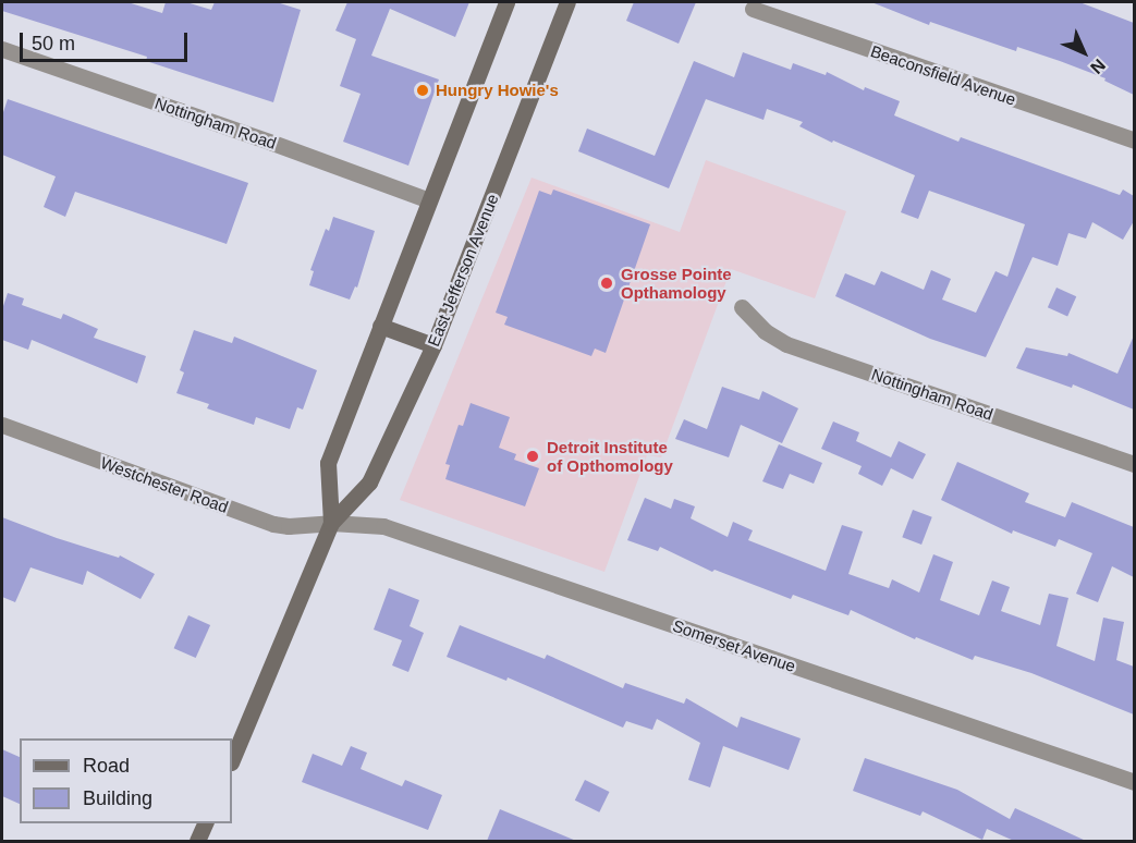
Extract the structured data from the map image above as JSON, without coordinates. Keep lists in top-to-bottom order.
{
  "streets": {
    "main road": ["East Jefferson Avenue"],
    "street": [
      "Beaconsfield Avenue",
      "Nottingham Road",
      "Westchester Road",
      "Somerset Avenue"
    ]
  },
  "crossings": [
    ["Nottingham Road", "East Jefferson Avenue"],
    ["East Jefferson Avenue", "Westchester Road"],
    ["East Jefferson Avenue", "Somerset Avenue"],
    ["Westchester Road", "Somerset Avenue"]
  ],
  "places": ["Hungry Howie's", "Grosse Pointe Opthamology", "Detroit Institute of Opthomology"],
  "legend": ["Road", "Building"],
  "scale_bar": "50 m",
  "north": "bottom right"
}
